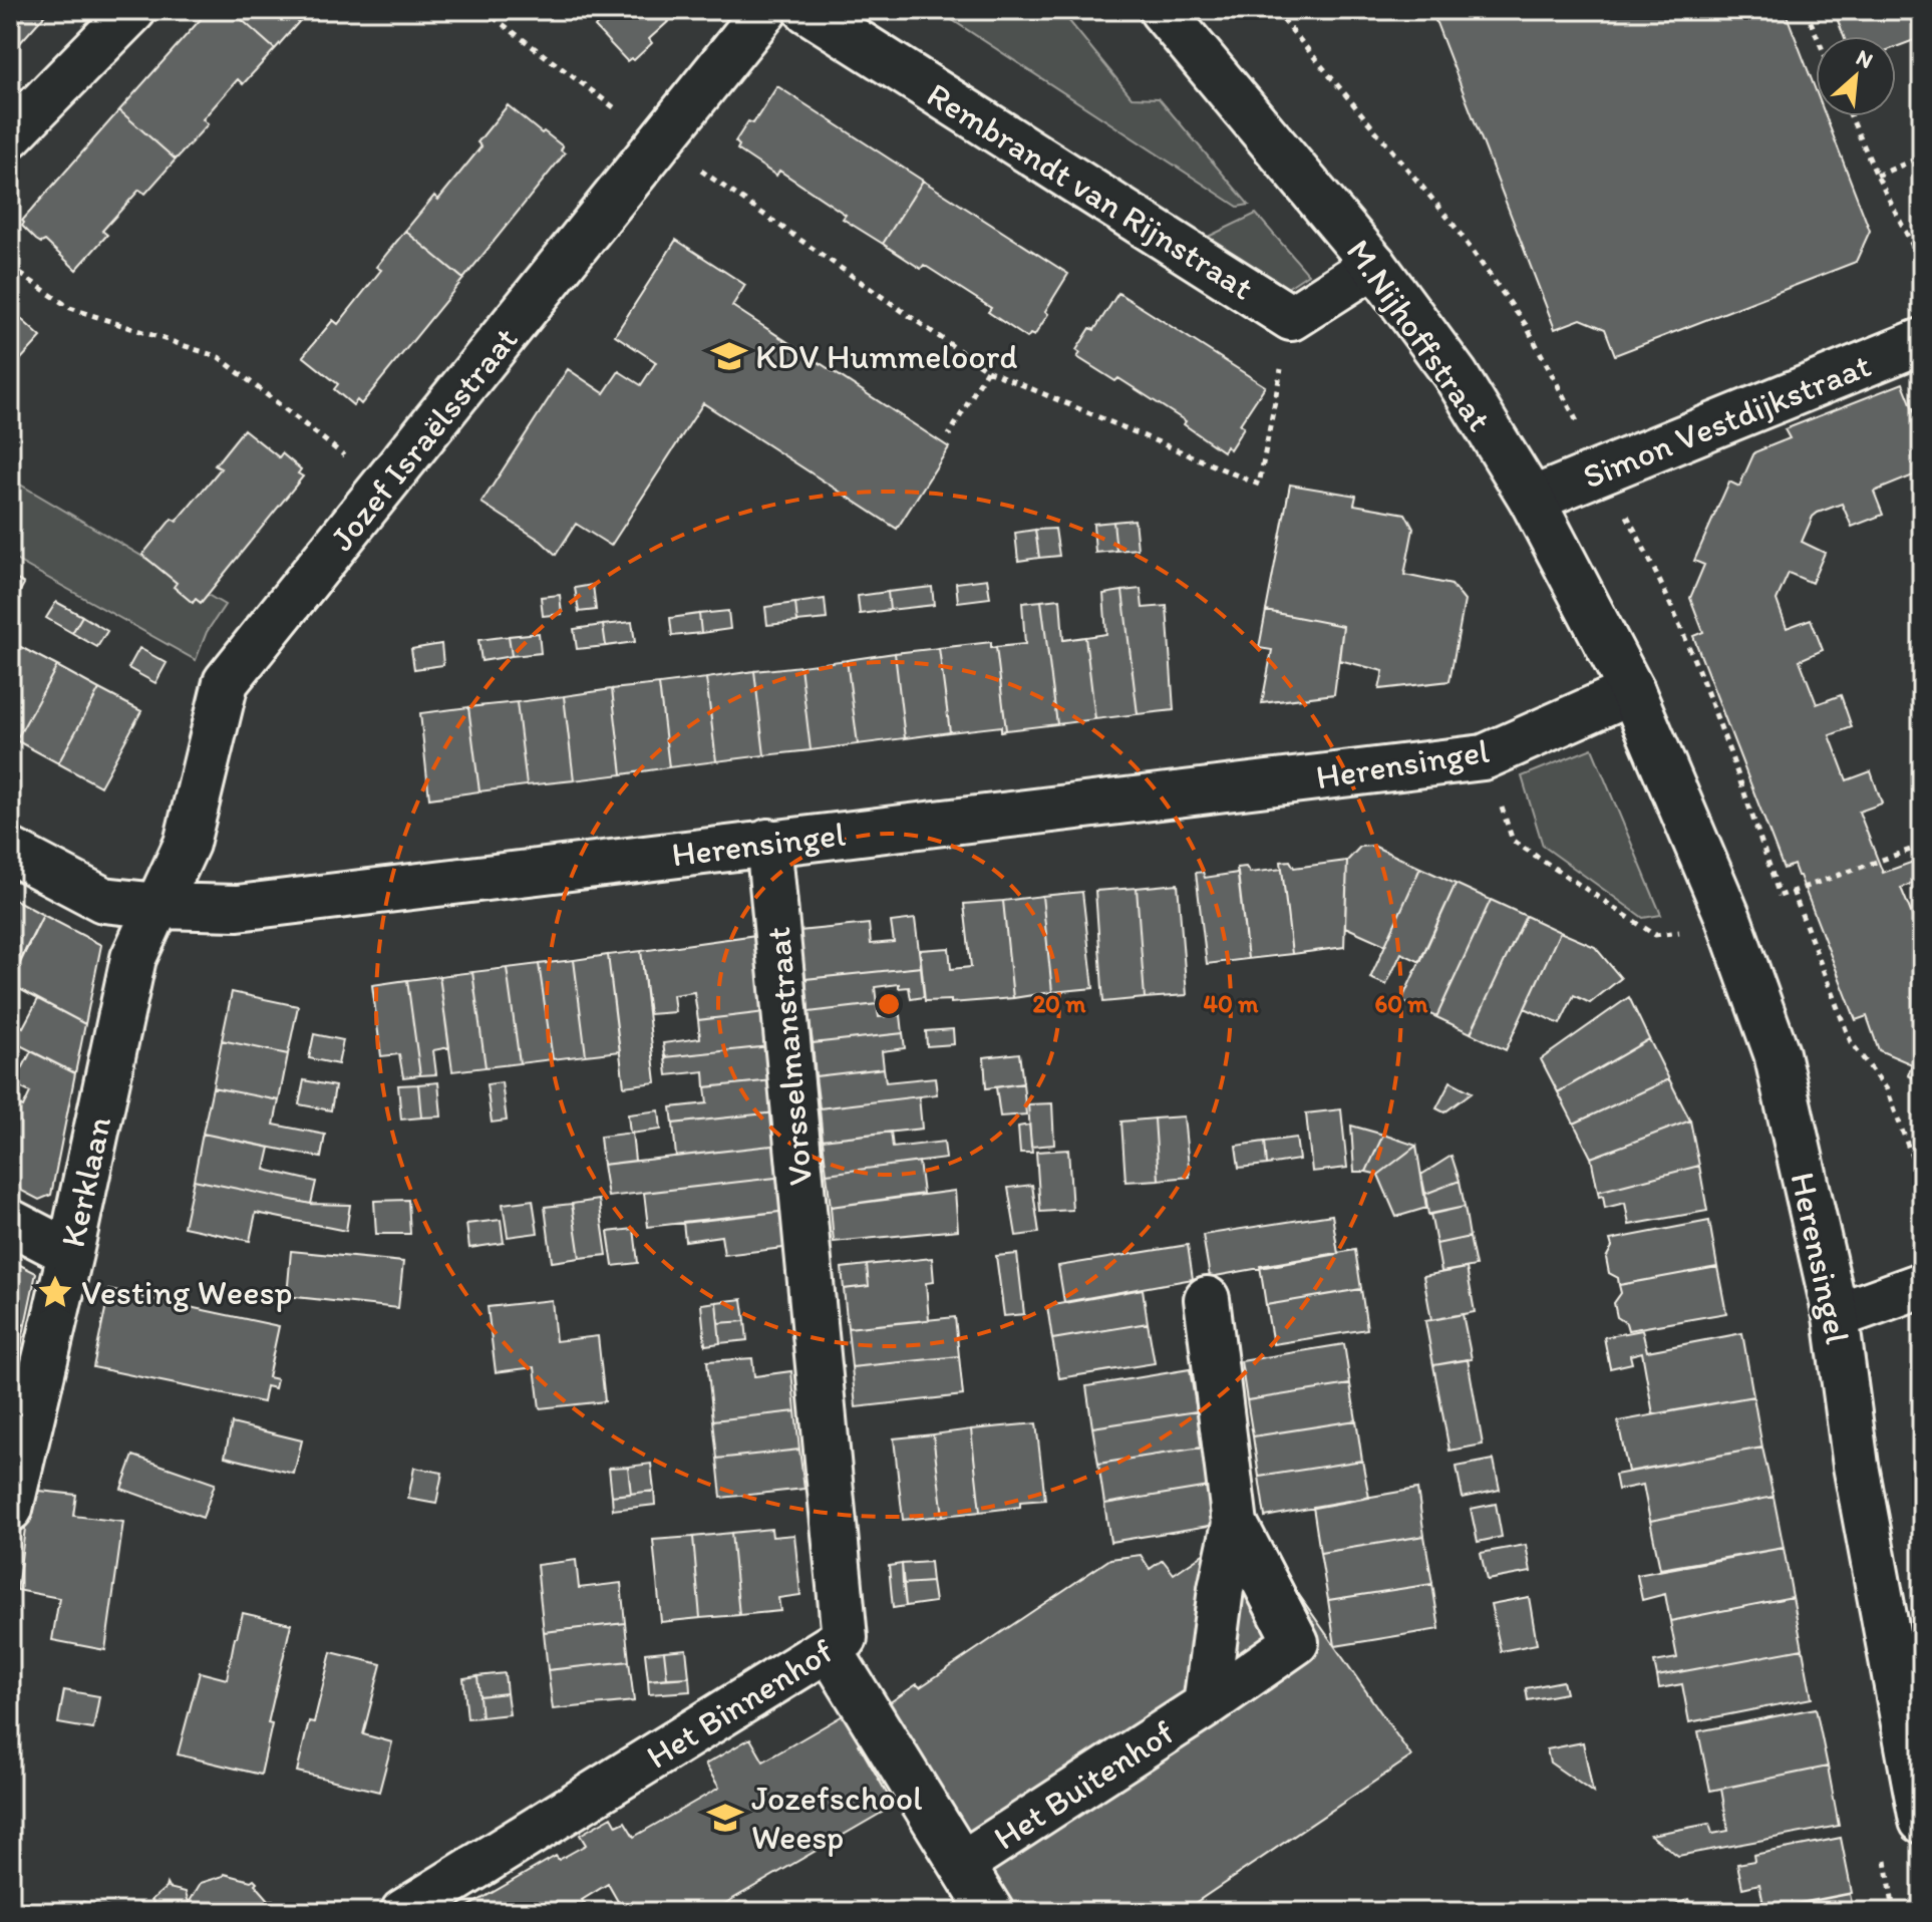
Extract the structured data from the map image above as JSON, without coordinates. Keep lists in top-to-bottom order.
{
  "streets": {
    "street": [
      "Rembrandt van Rijnstraat",
      "M.Nijhoffstraat",
      "Simon Vestdijkstraat",
      "Jozef Israëlsstraat",
      "Herensingel",
      "Vorsselmanstraat",
      "Kerklaan",
      "Het Binnenhof",
      "Het Buitenhof"
    ]
  },
  "crossings": [
    ["Rembrandt van Rijnstraat", "M.Nijhoffstraat"],
    ["M.Nijhoffstraat", "Simon Vestdijkstraat"],
    ["M.Nijhoffstraat", "Herensingel"],
    ["Jozef Israëlsstraat", "Herensingel"],
    ["Jozef Israëlsstraat", "Kerklaan"],
    ["Herensingel", "Vorsselmanstraat"],
    ["Herensingel", "Kerklaan"],
    ["Vorsselmanstraat", "Het Binnenhof"],
    ["Het Binnenhof", "Het Buitenhof"]
  ],
  "places": {
    "school or university": ["KDV Hummeloord", "Jozefschool Weesp"],
    "place": ["Vesting Weesp"]
  },
  "north": "top right",
  "rings": ["20 m", "40 m", "60 m"]
}
